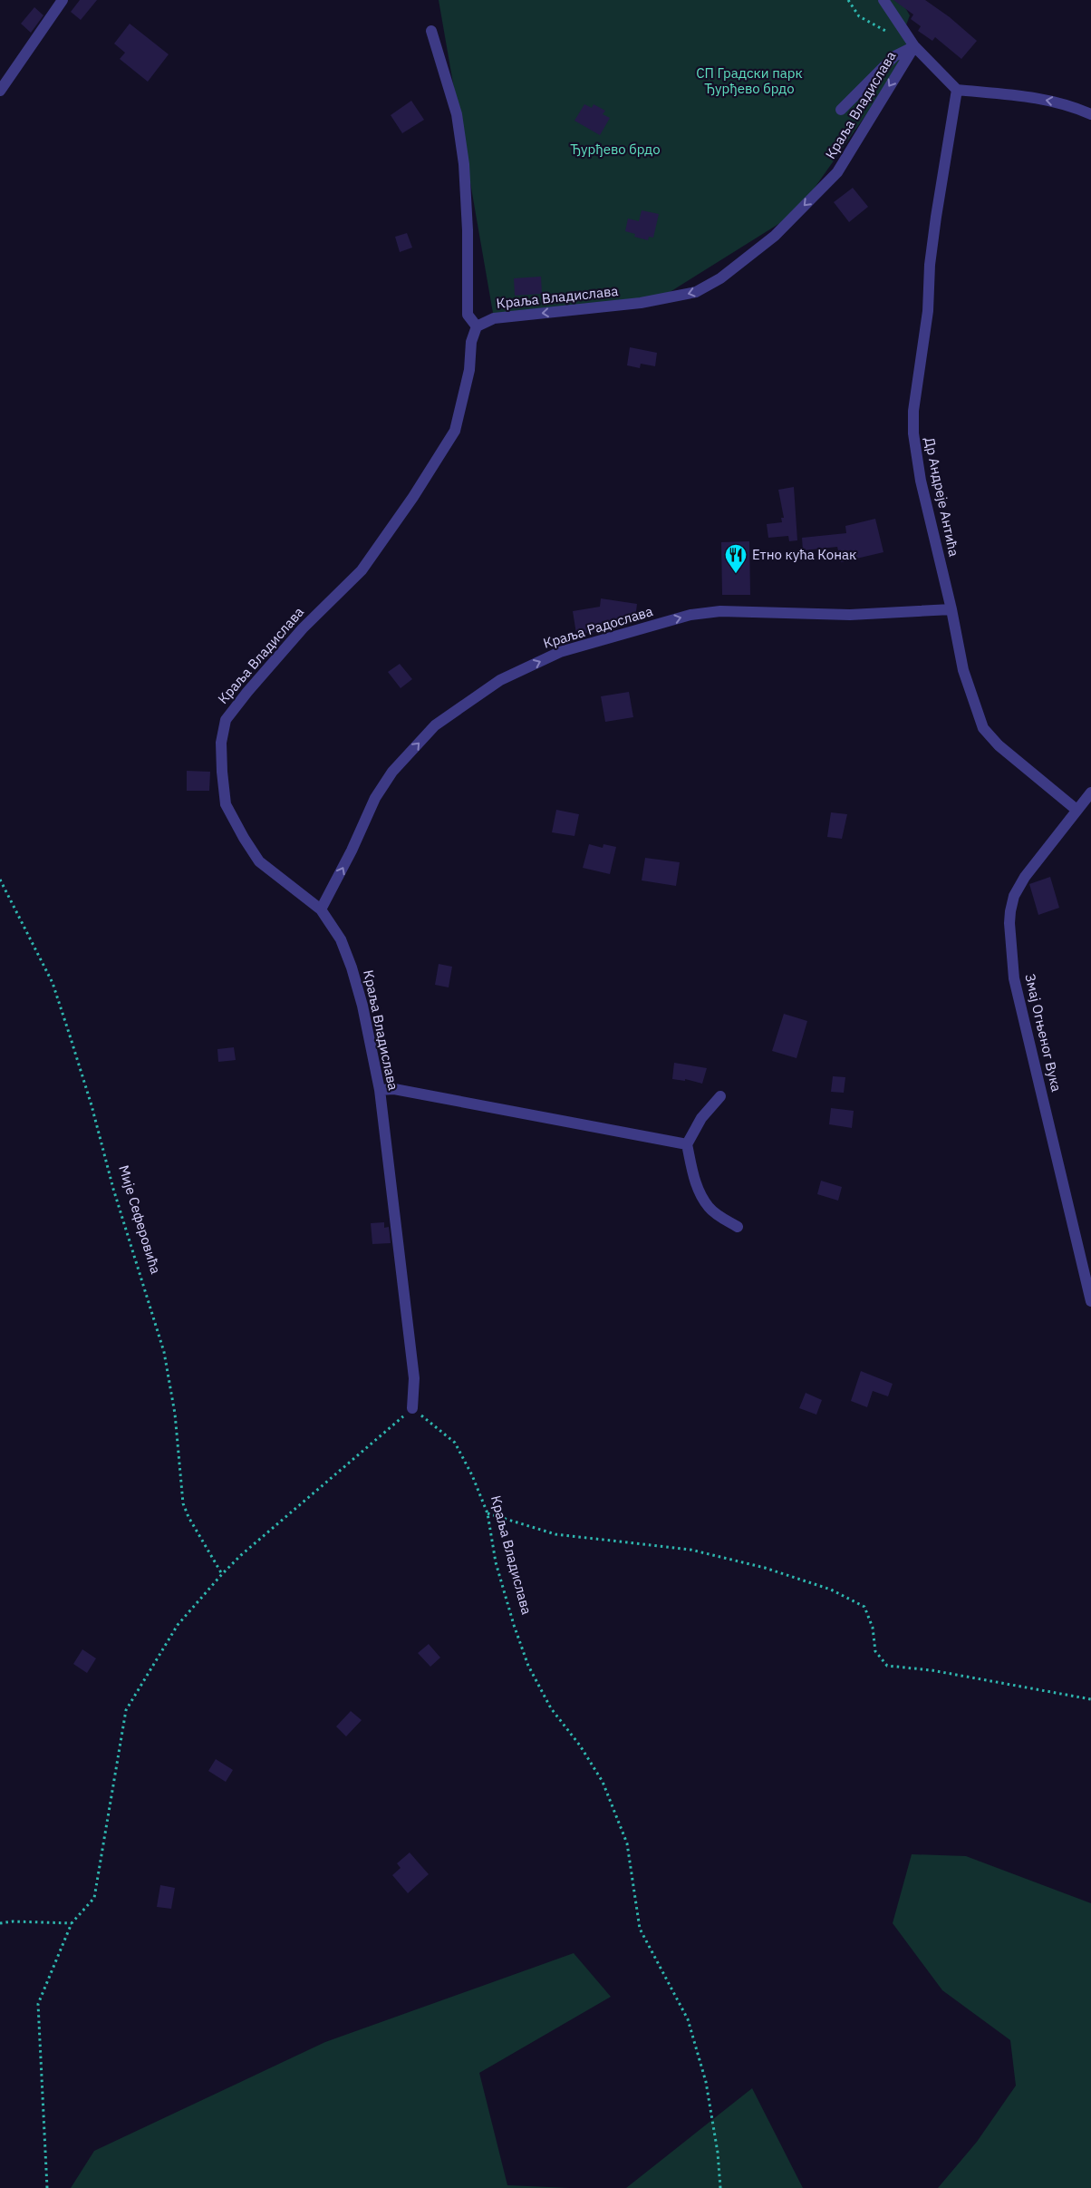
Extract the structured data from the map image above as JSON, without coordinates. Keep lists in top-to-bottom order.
{
  "streets": {
    "street": [
      "Краља Владислава",
      "Др Андреје Антића",
      "Краља Радослава",
      "Змај Огњеног Вука"
    ],
    "path": ["Мије Сеферовића"]
  },
  "crossings": [
    ["Краља Владислава", "Краља Радослава"],
    ["Др Андреје Антића", "Краља Радослава"],
    ["Др Андреје Антића", "Змај Огњеног Вука"]
  ],
  "one_way": ["Краља Радослава"],
  "parks": ["СП Градски парк Ђурђево брдо", "Ђурђево брдо"],
  "places": {
    "restaurant": ["Етно кућа Конак"]
  }
}
